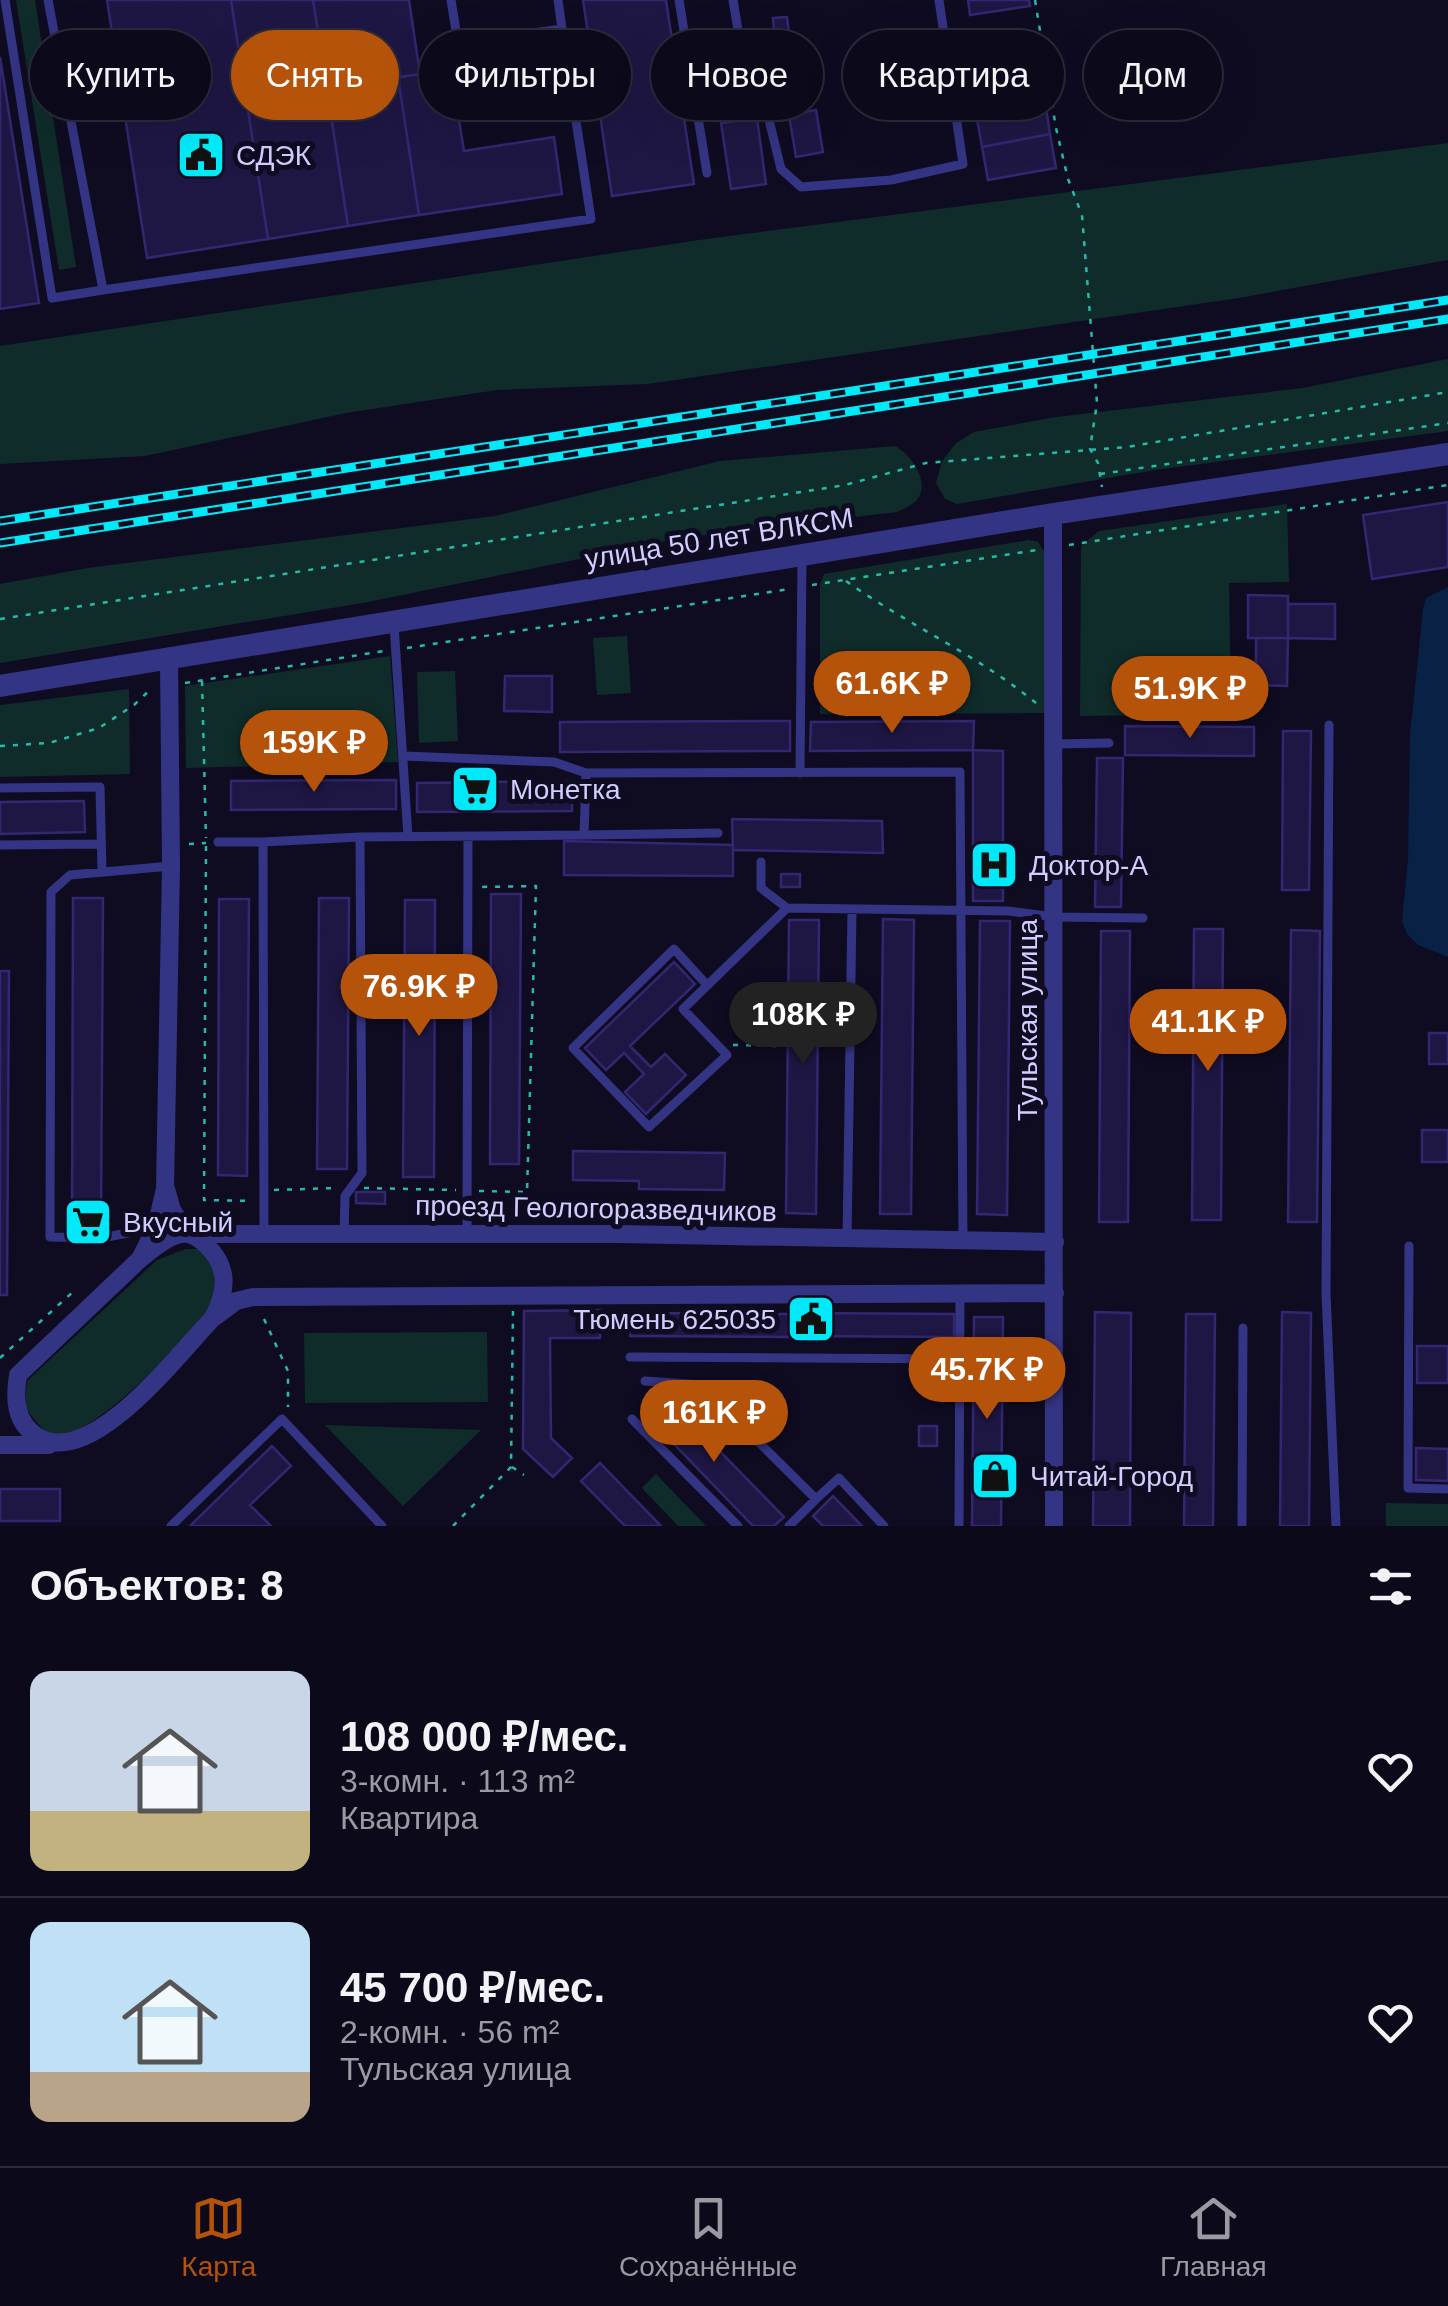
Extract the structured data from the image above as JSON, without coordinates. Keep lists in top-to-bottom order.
{
  "streets": {
    "street": ["улица 50 лет ВЛКСМ", "Тульская улица", "проезд Геологоразведчиков"]
  },
  "crossings": [
    ["улица 50 лет ВЛКСМ", "Тульская улица"],
    ["Тульская улица", "проезд Геологоразведчиков"]
  ],
  "places": {
    "public building": ["СДЭК", "Тюмень 625035"],
    "supermarket": ["Монетка", "Вкусный"],
    "hospital": ["Доктор-А"],
    "shop": ["Читай-Город"]
  },
  "page": {
    "chip": [
      "Купить",
      "Снять",
      "Фильтры",
      "Новое",
      "Квартира",
      "Дом"
    ],
    "price": [
      "61.6K ₽",
      "51.9K ₽",
      "159K ₽",
      "76.9K ₽",
      "108K ₽",
      "41.1K ₽",
      "45.7K ₽",
      "161K ₽"
    ],
    "heading": "Объектов: 8",
    "list": [
      {
        "name": "108 000 ₽/мес.",
        "note": "3-комн. · 113 m² · Квартира"
      },
      {
        "name": "45 700 ₽/мес.",
        "note": "2-комн. · 56 m² · Тульская улица"
      }
    ],
    "tabs": ["Карта", "Сохранённые", "Главная"]
  }
}
